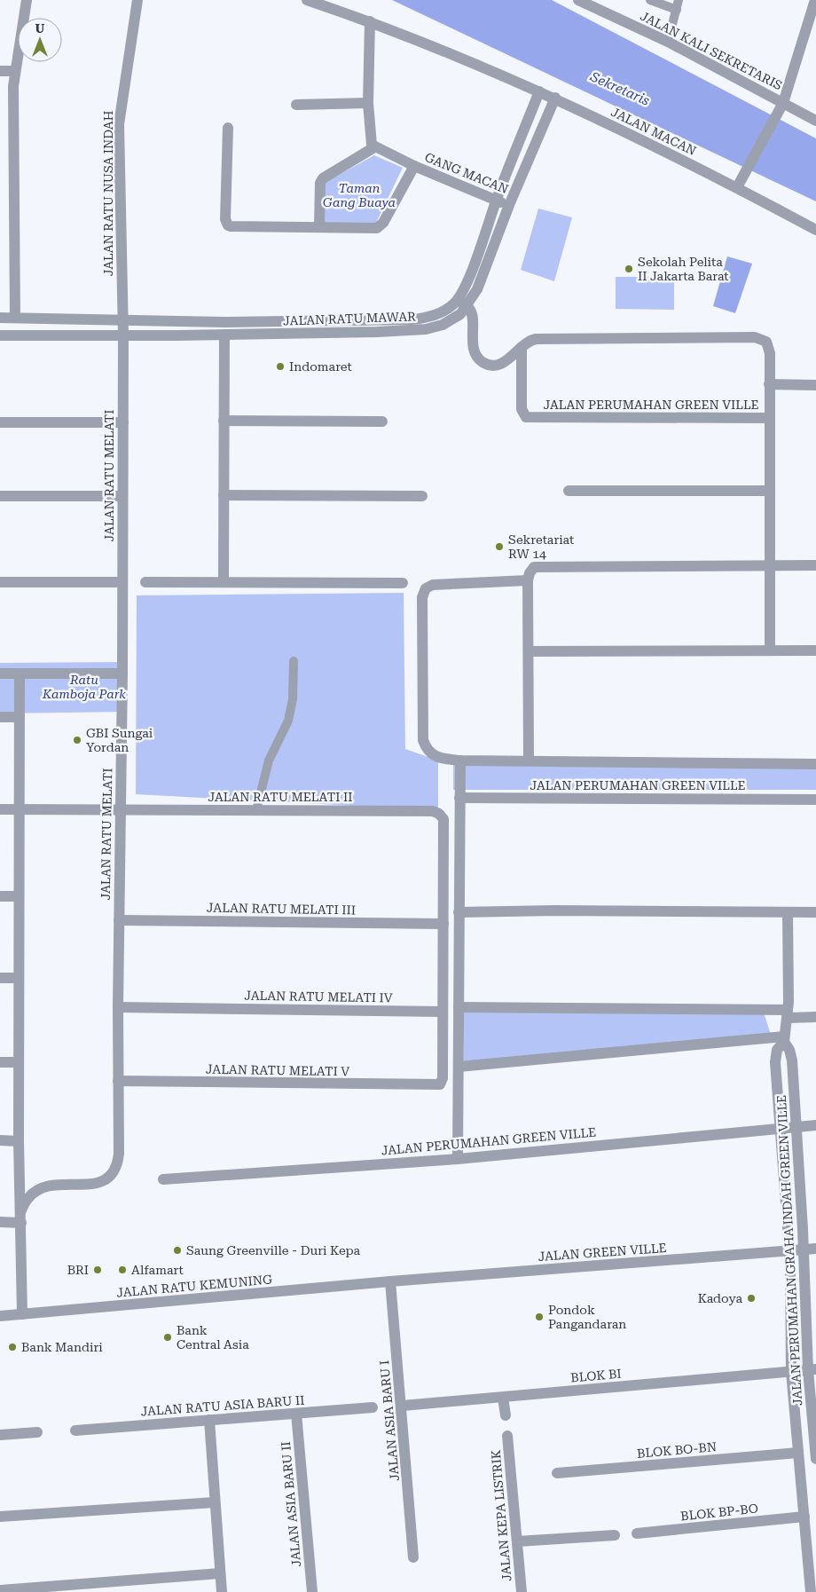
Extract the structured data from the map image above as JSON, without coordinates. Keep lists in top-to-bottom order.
{
  "streets": {
    "street": [
      "JALAN KALI SEKRETARIS",
      "JALAN MACAN",
      "GANG MACAN",
      "JALAN RATU NUSA INDAH",
      "JALAN RATU MAWAR",
      "JALAN PERUMAHAN GREEN VILLE",
      "JALAN RATU MELATI",
      "JALAN RATU MELATI II",
      "JALAN RATU MELATI III",
      "JALAN RATU MELATI IV",
      "JALAN RATU MELATI V",
      "JALAN PERUMAHAN GRAHA INDAH GREEN VILLE",
      "JALAN GREEN VILLE",
      "JALAN RATU KEMUNING",
      "BLOK BI",
      "JALAN RATU ASIA BARU II",
      "JALAN ASIA BARU I",
      "BLOK BO-BN",
      "JALAN ASIA BARU II",
      "BLOK BP-BO",
      "JALAN KEPA LISTRIK"
    ]
  },
  "crossings": [
    ["JALAN MACAN", "JALAN RATU MAWAR"],
    ["GANG MACAN", "JALAN RATU MAWAR"],
    ["JALAN RATU NUSA INDAH", "JALAN RATU MAWAR"],
    ["JALAN RATU NUSA INDAH", "JALAN RATU MELATI"],
    ["JALAN RATU MAWAR", "JALAN PERUMAHAN GREEN VILLE"],
    ["JALAN RATU MAWAR", "JALAN RATU MELATI"],
    ["JALAN PERUMAHAN GREEN VILLE", "JALAN PERUMAHAN GRAHA INDAH GREEN VILLE"],
    ["JALAN RATU MELATI", "JALAN RATU MELATI II"],
    ["JALAN RATU MELATI", "JALAN RATU MELATI III"],
    ["JALAN RATU MELATI", "JALAN RATU MELATI IV"],
    ["JALAN RATU MELATI", "JALAN RATU MELATI V"],
    ["JALAN RATU MELATI II", "JALAN RATU MELATI III"],
    ["JALAN RATU MELATI IV", "JALAN RATU MELATI V"],
    ["JALAN PERUMAHAN GRAHA INDAH GREEN VILLE", "JALAN GREEN VILLE"],
    ["JALAN PERUMAHAN GRAHA INDAH GREEN VILLE", "BLOK BI"],
    ["JALAN PERUMAHAN GRAHA INDAH GREEN VILLE", "BLOK BO-BN"],
    ["JALAN PERUMAHAN GRAHA INDAH GREEN VILLE", "BLOK BP-BO"],
    ["JALAN GREEN VILLE", "JALAN RATU KEMUNING"],
    ["JALAN GREEN VILLE", "JALAN ASIA BARU I"],
    ["JALAN RATU KEMUNING", "JALAN ASIA BARU I"],
    ["BLOK BI", "JALAN ASIA BARU I"],
    ["JALAN RATU ASIA BARU II", "JALAN ASIA BARU II"]
  ],
  "water": ["Sekretaris"],
  "parks": ["Taman Gang Buaya", "Ratu Kamboja Park"],
  "places": [
    "Sekolah Pelita II Jakarta Barat",
    "Indomaret",
    "Sekretariat RW 14",
    "GBI Sungai Yordan",
    "Saung Greenville - Duri Kepa",
    "BRI",
    "Alfamart",
    "Kadoya",
    "Pondok Pangandaran",
    "Bank Central Asia",
    "Bank Mandiri"
  ],
  "north": "top"
}
